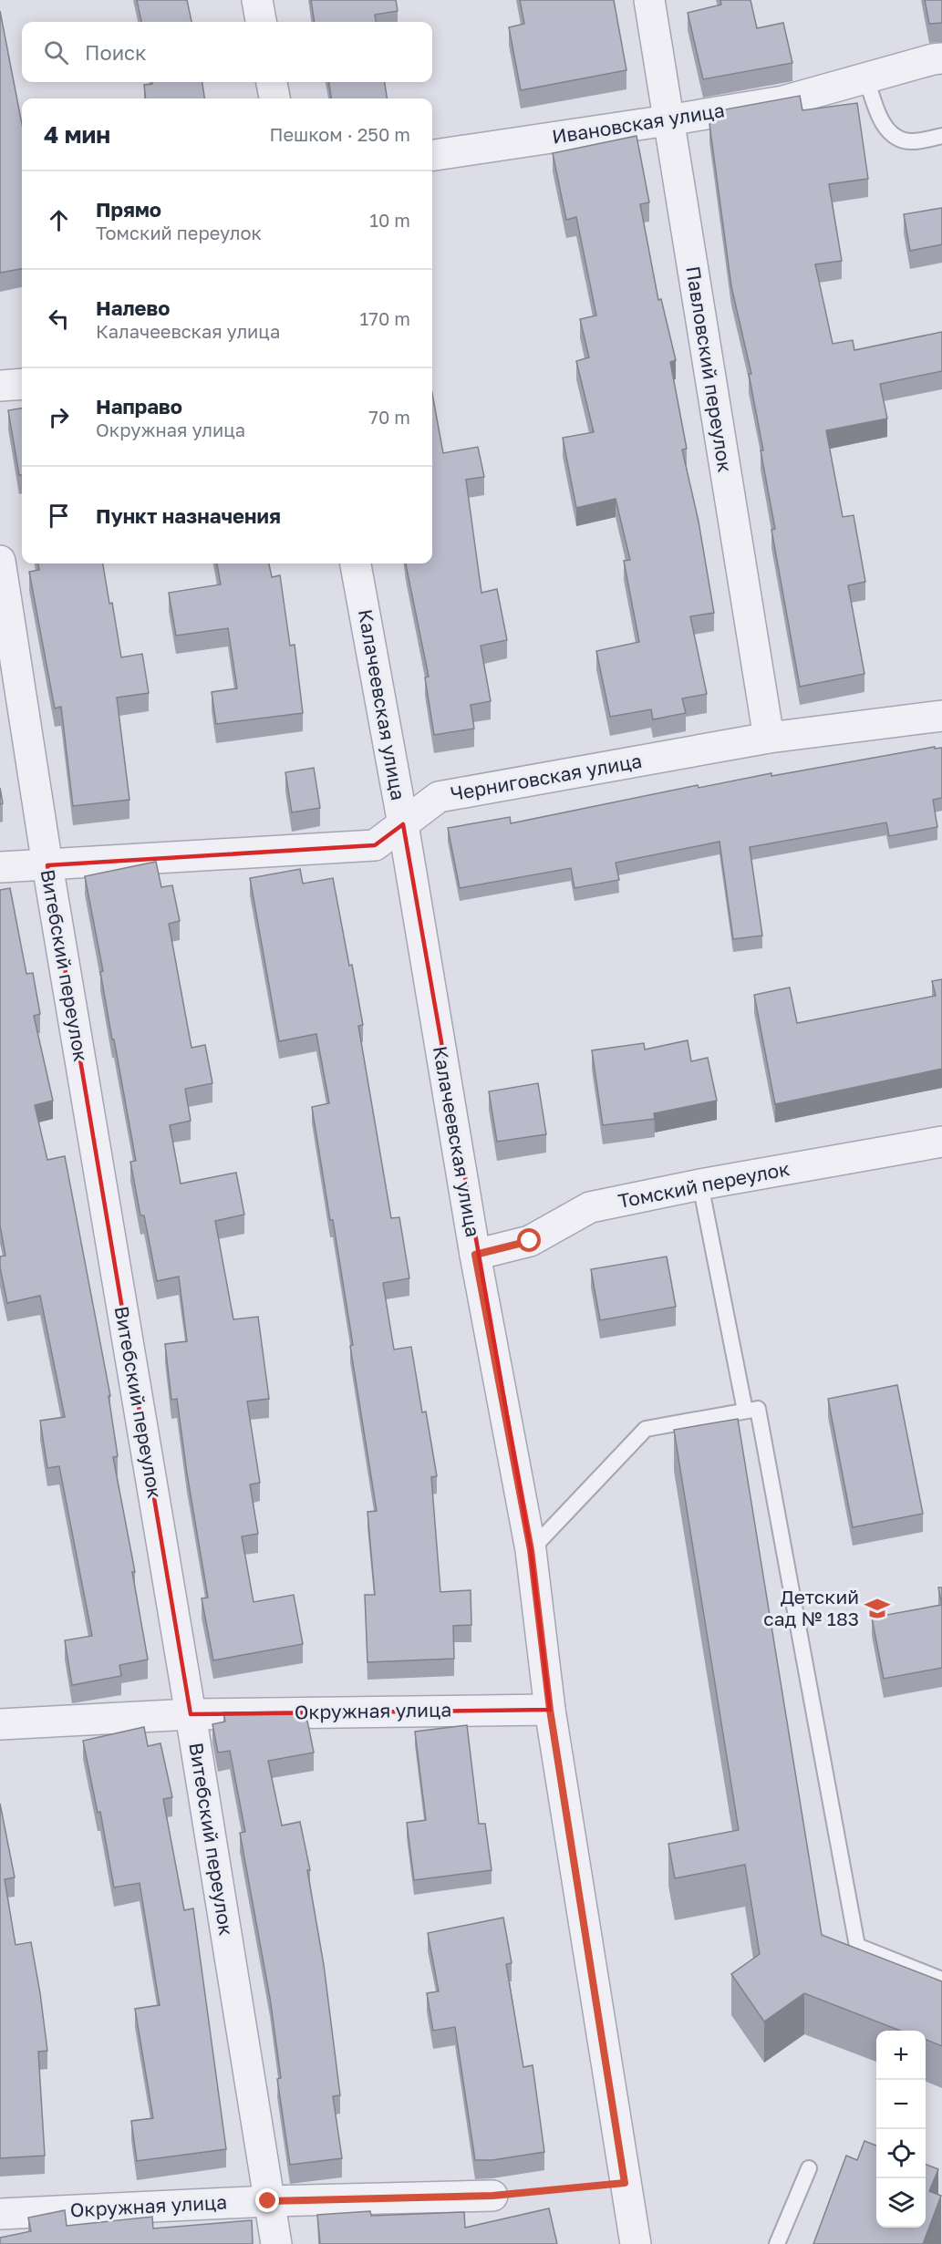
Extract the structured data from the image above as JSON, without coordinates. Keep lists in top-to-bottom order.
{
  "streets": {
    "street": [
      "Ивановская улица",
      "Павловский переулок",
      "Калачеевская улица",
      "Черниговская улица",
      "Витебский переулок",
      "Томский переулок",
      "Окружная улица"
    ]
  },
  "crossings": [
    ["Ивановская улица", "Павловский переулок"],
    ["Павловский переулок", "Черниговская улица"],
    ["Калачеевская улица", "Черниговская улица"],
    ["Калачеевская улица", "Томский переулок"],
    ["Калачеевская улица", "Окружная улица"],
    ["Черниговская улица", "Витебский переулок"],
    ["Витебский переулок", "Окружная улица"]
  ],
  "places": {
    "school or university": ["Детский сад № 183"]
  },
  "page": {
    "search": "Поиск",
    "heading": ["4 мин", "Пешком · 250 m"],
    "list": [
      ["Прямо", "Томский переулок", "10 m"],
      ["Налево", "Калачеевская улица", "170 m"],
      ["Направо", "Окружная улица", "70 m"],
      "Пункт назначения"
    ],
    "map_buttons": ["+", "−"]
  }
}
